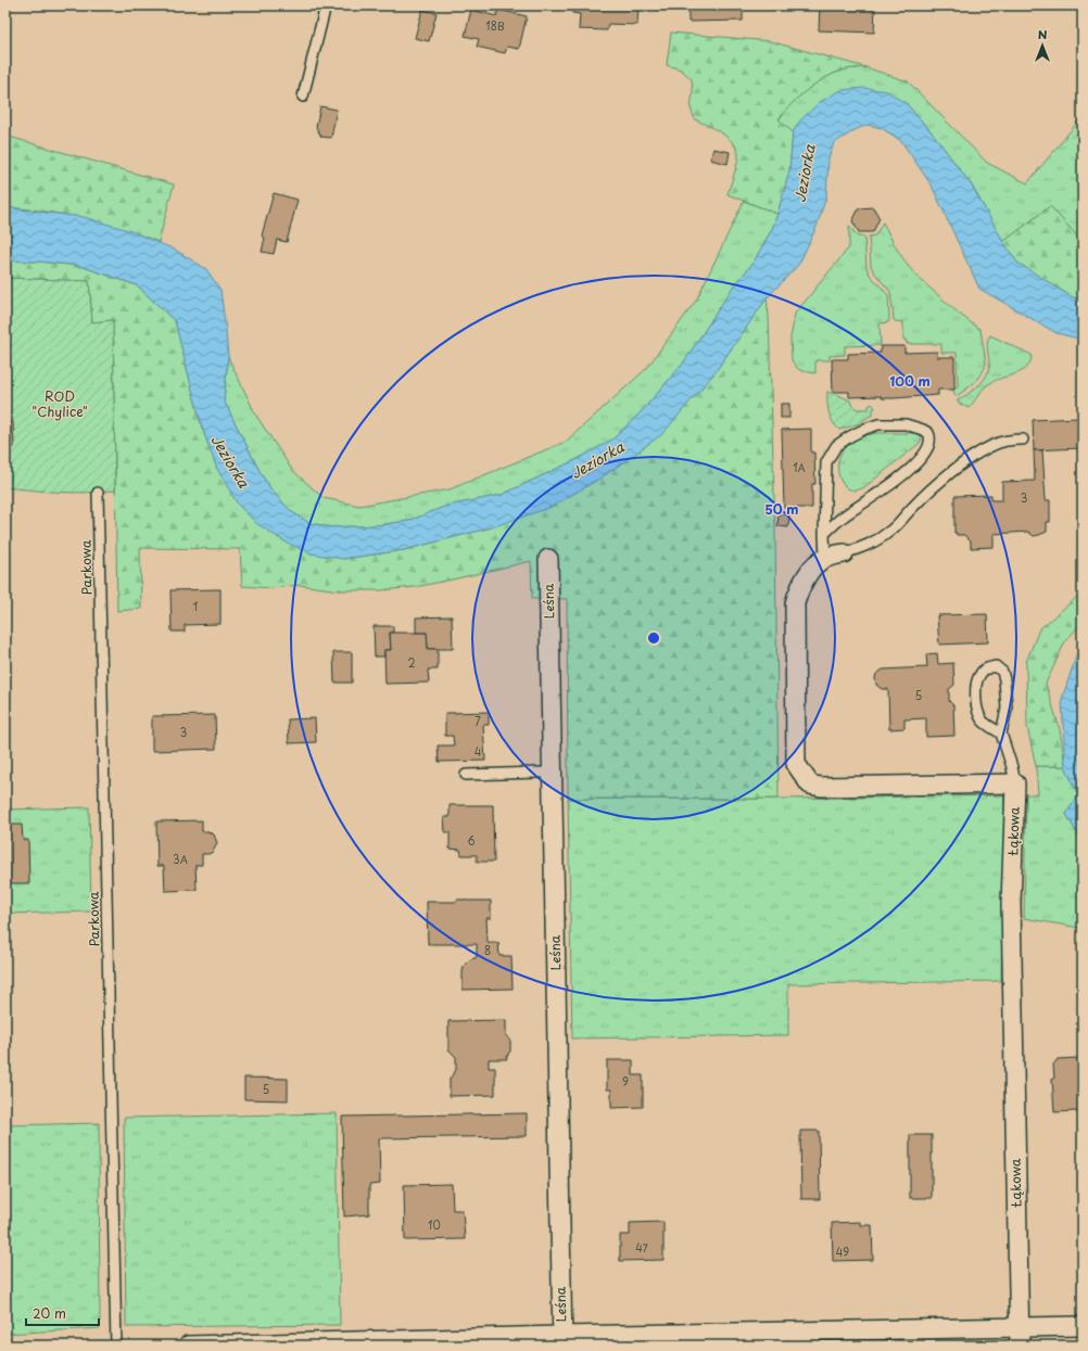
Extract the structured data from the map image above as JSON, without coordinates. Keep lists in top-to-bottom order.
{
  "streets": {
    "street": ["Leśna", "Łąkowa"],
    "lane": ["Parkowa"]
  },
  "water": ["Jeziorka"],
  "parks": ["ROD \"Chylice\""],
  "house_numbers": [
    "18B",
    "1A",
    "3",
    "1",
    "2",
    "5",
    "7",
    "3",
    "4",
    "6",
    "3A",
    "8",
    "9",
    "5",
    "10",
    "47",
    "49"
  ],
  "scale_bar": "20 m",
  "north": "top",
  "rings": ["100 m", "50 m"]
}
